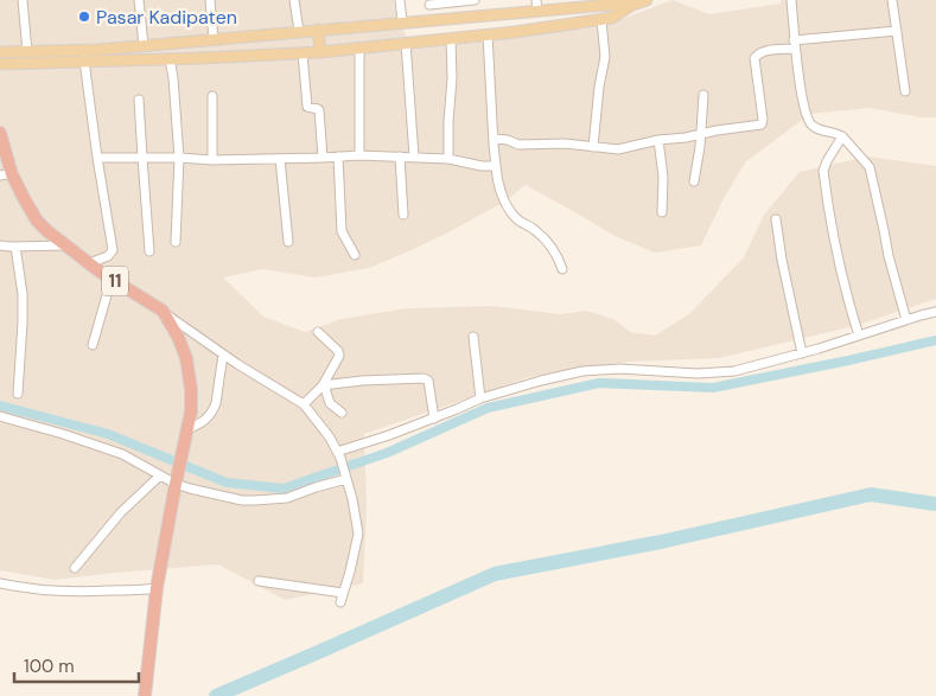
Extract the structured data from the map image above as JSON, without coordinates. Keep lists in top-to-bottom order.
{
  "streets": {
    "highway": ["11"]
  },
  "places": ["Pasar Kadipaten"],
  "scale_bar": "100 m"
}
